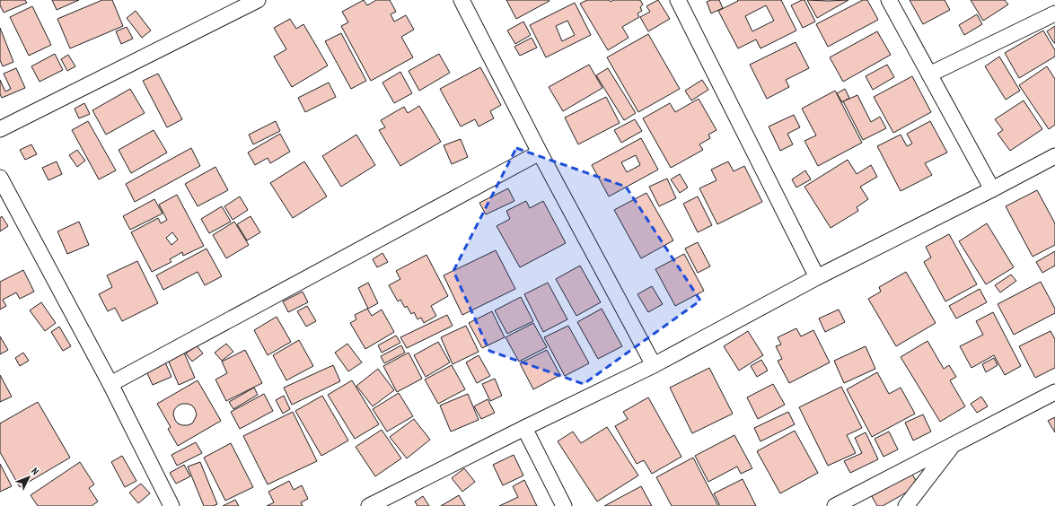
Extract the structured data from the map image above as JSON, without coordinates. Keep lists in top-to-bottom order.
{
  "north": "top right"
}
